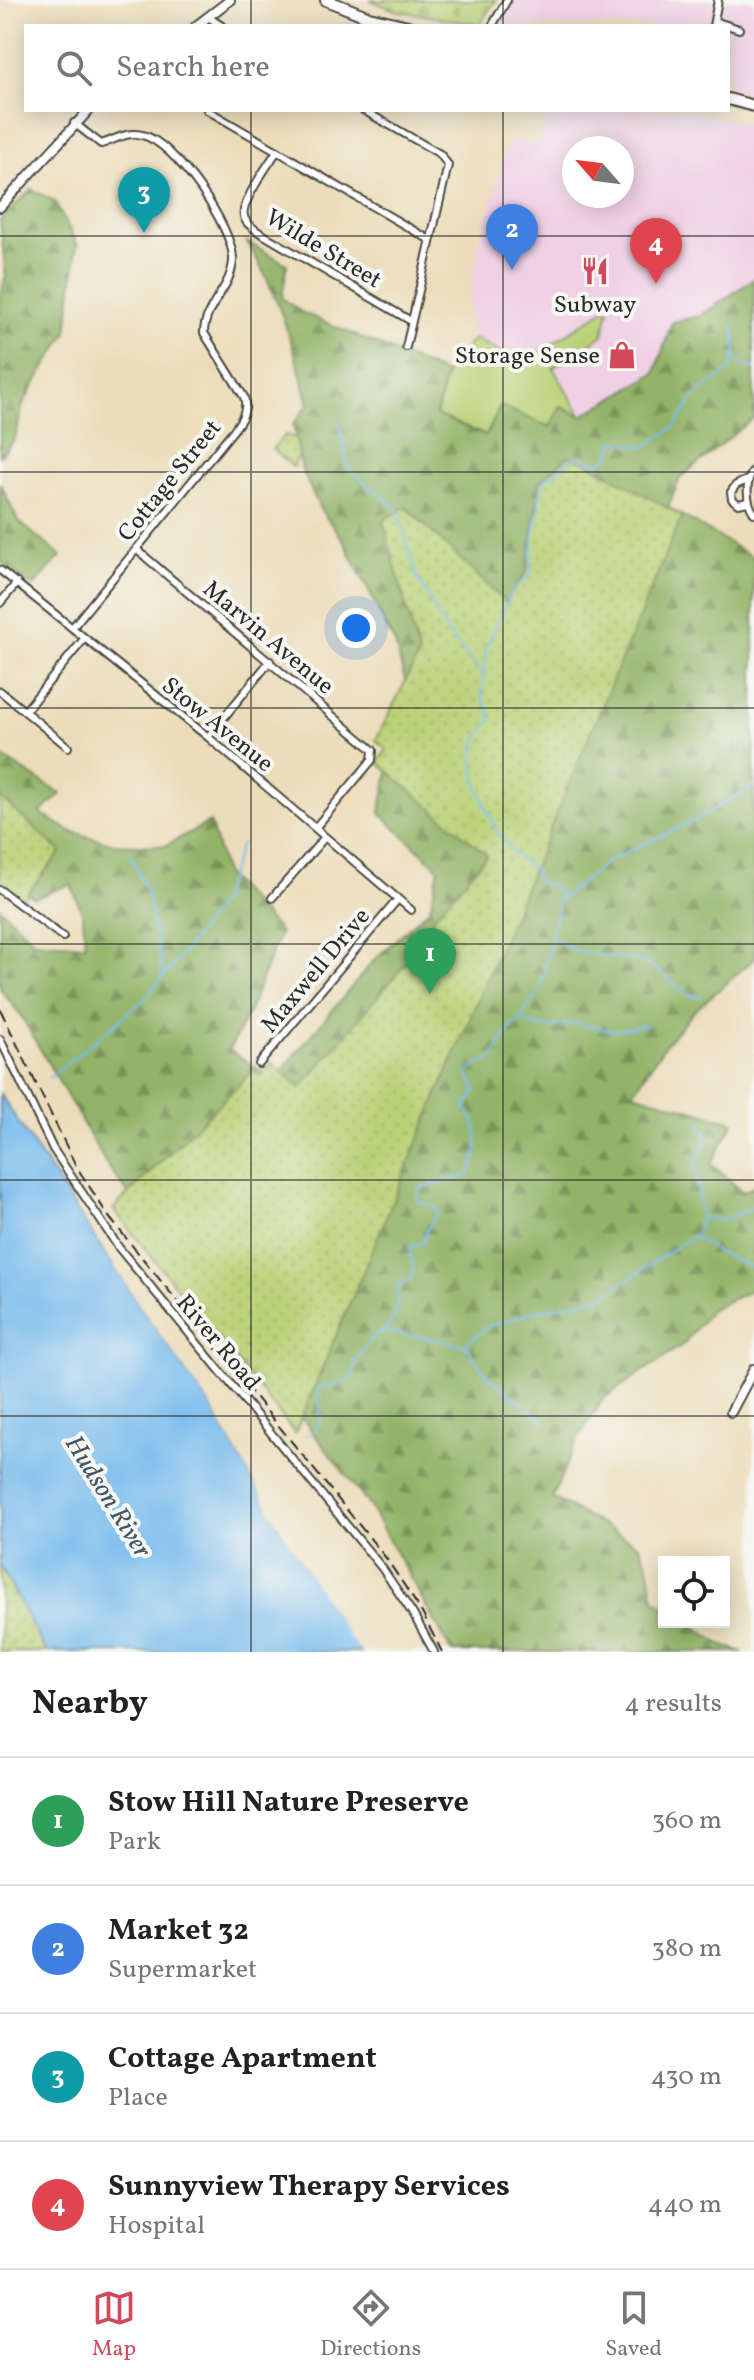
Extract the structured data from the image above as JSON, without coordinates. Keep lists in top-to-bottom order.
{
  "streets": {
    "street": [
      "Wilde Street",
      "Cottage Street",
      "Marvin Avenue",
      "Stow Avenue",
      "Maxwell Drive",
      "River Road"
    ]
  },
  "crossings": [
    ["Cottage Street", "Marvin Avenue"],
    ["Cottage Street", "Stow Avenue"],
    ["Marvin Avenue", "Stow Avenue"],
    ["Stow Avenue", "Maxwell Drive"]
  ],
  "water": ["Hudson River"],
  "places": {
    "restaurant": ["Subway"],
    "shop": ["Storage Sense"]
  },
  "north": "top left",
  "page": {
    "search": "Search here",
    "pins": [
      "3",
      "2",
      "4",
      "1"
    ],
    "heading": ["Nearby", "4 results"],
    "list": [
      {
        "mark": "1",
        "name": "Stow Hill Nature Preserve",
        "note": "Park",
        "value": "360 m"
      },
      {
        "mark": "2",
        "name": "Market 32",
        "note": "Supermarket",
        "value": "380 m"
      },
      {
        "mark": "3",
        "name": "Cottage Apartment",
        "note": "Place",
        "value": "430 m"
      },
      {
        "mark": "4",
        "name": "Sunnyview Therapy Services",
        "note": "Hospital",
        "value": "440 m"
      }
    ],
    "nav": ["Map", "Directions", "Saved"]
  }
}
